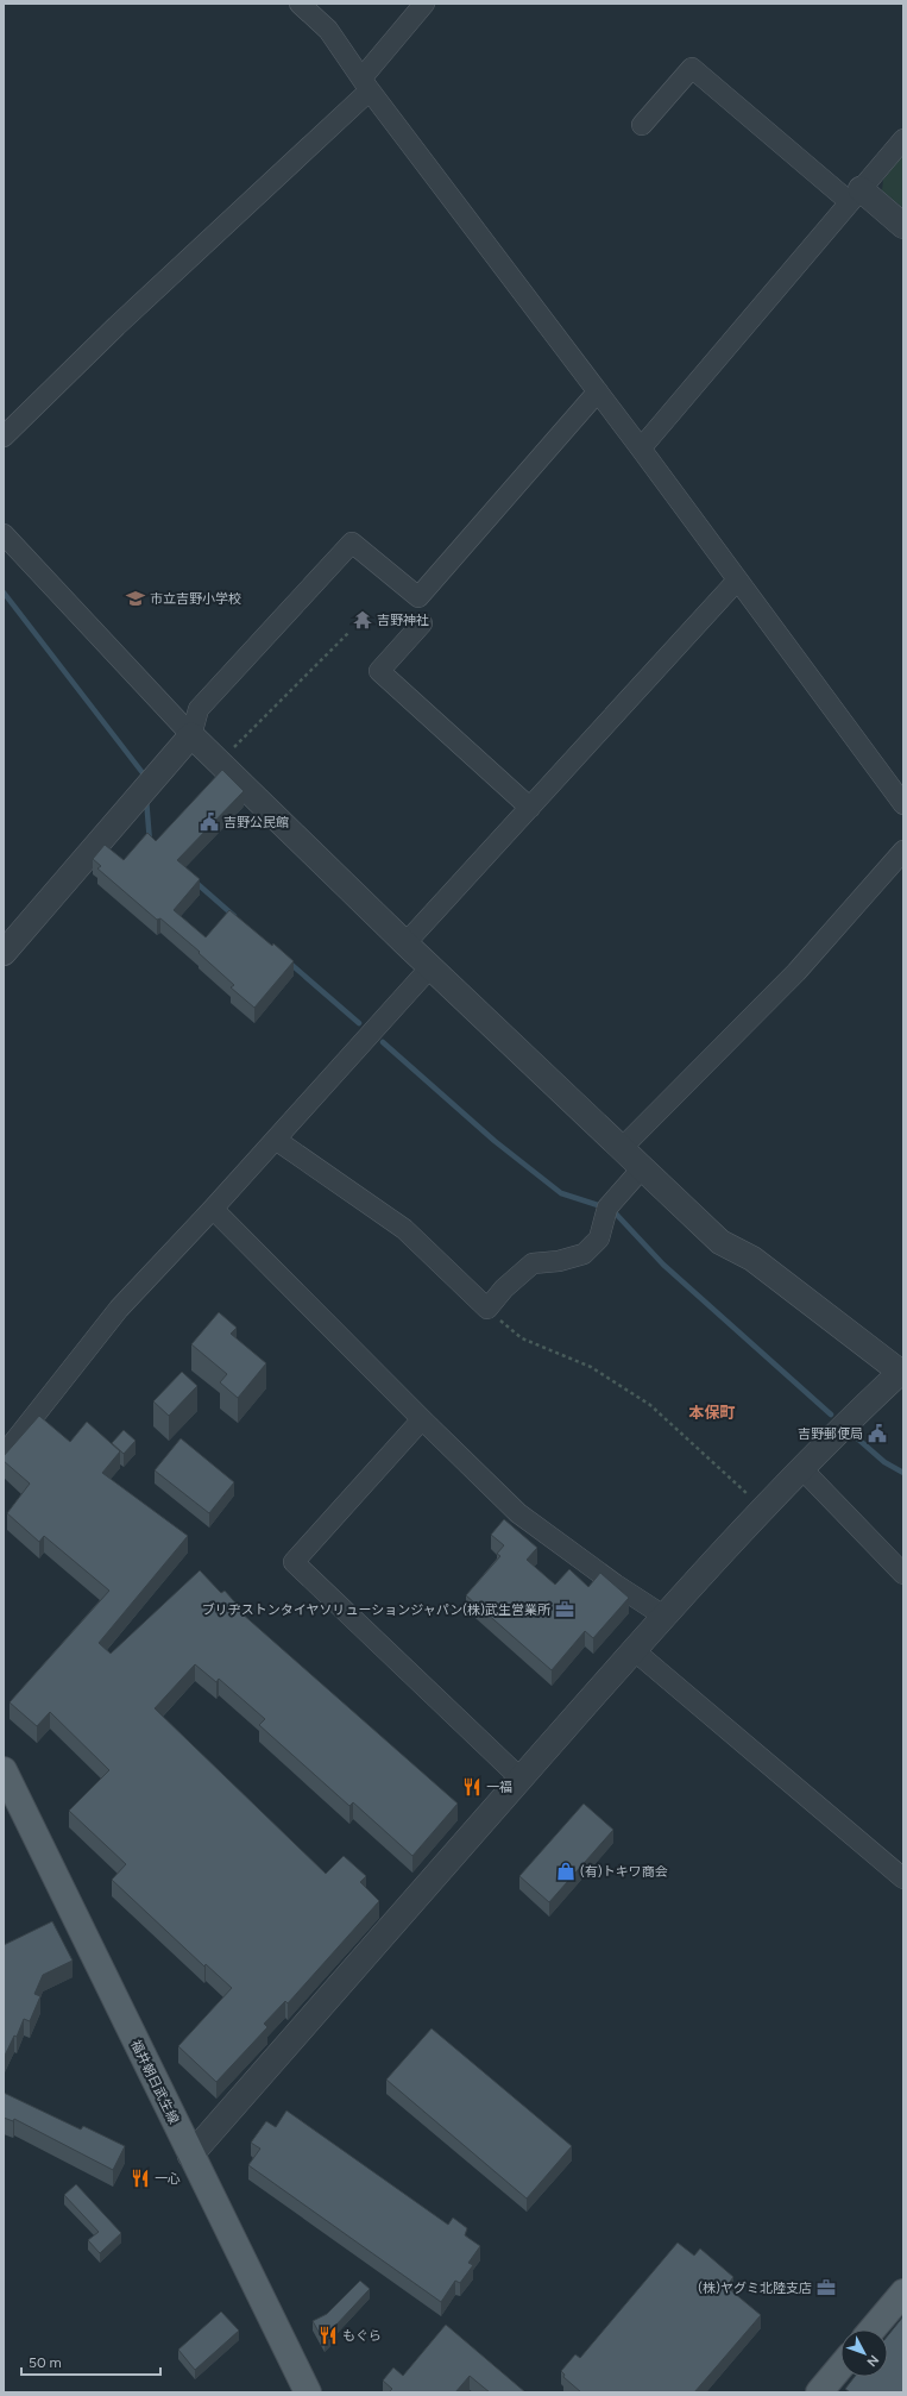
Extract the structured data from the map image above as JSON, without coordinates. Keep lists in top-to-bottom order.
{
  "streets": {
    "main road": ["福井朝日武生線"]
  },
  "districts": ["本保町"],
  "places": {
    "school or university": ["市立吉野小学校"],
    "temple": ["吉野神社"],
    "public building": ["吉野公民館", "吉野郵便局"],
    "office": ["ブリヂストンタイヤソリューションジャパン(株)武生営業所", "(株)ヤグミ北陸支店"],
    "restaurant": ["一福", "一心", "もぐら"],
    "shop": ["(有)トキワ商会"]
  },
  "scale_bar": "50 m",
  "north": "bottom right"
}
